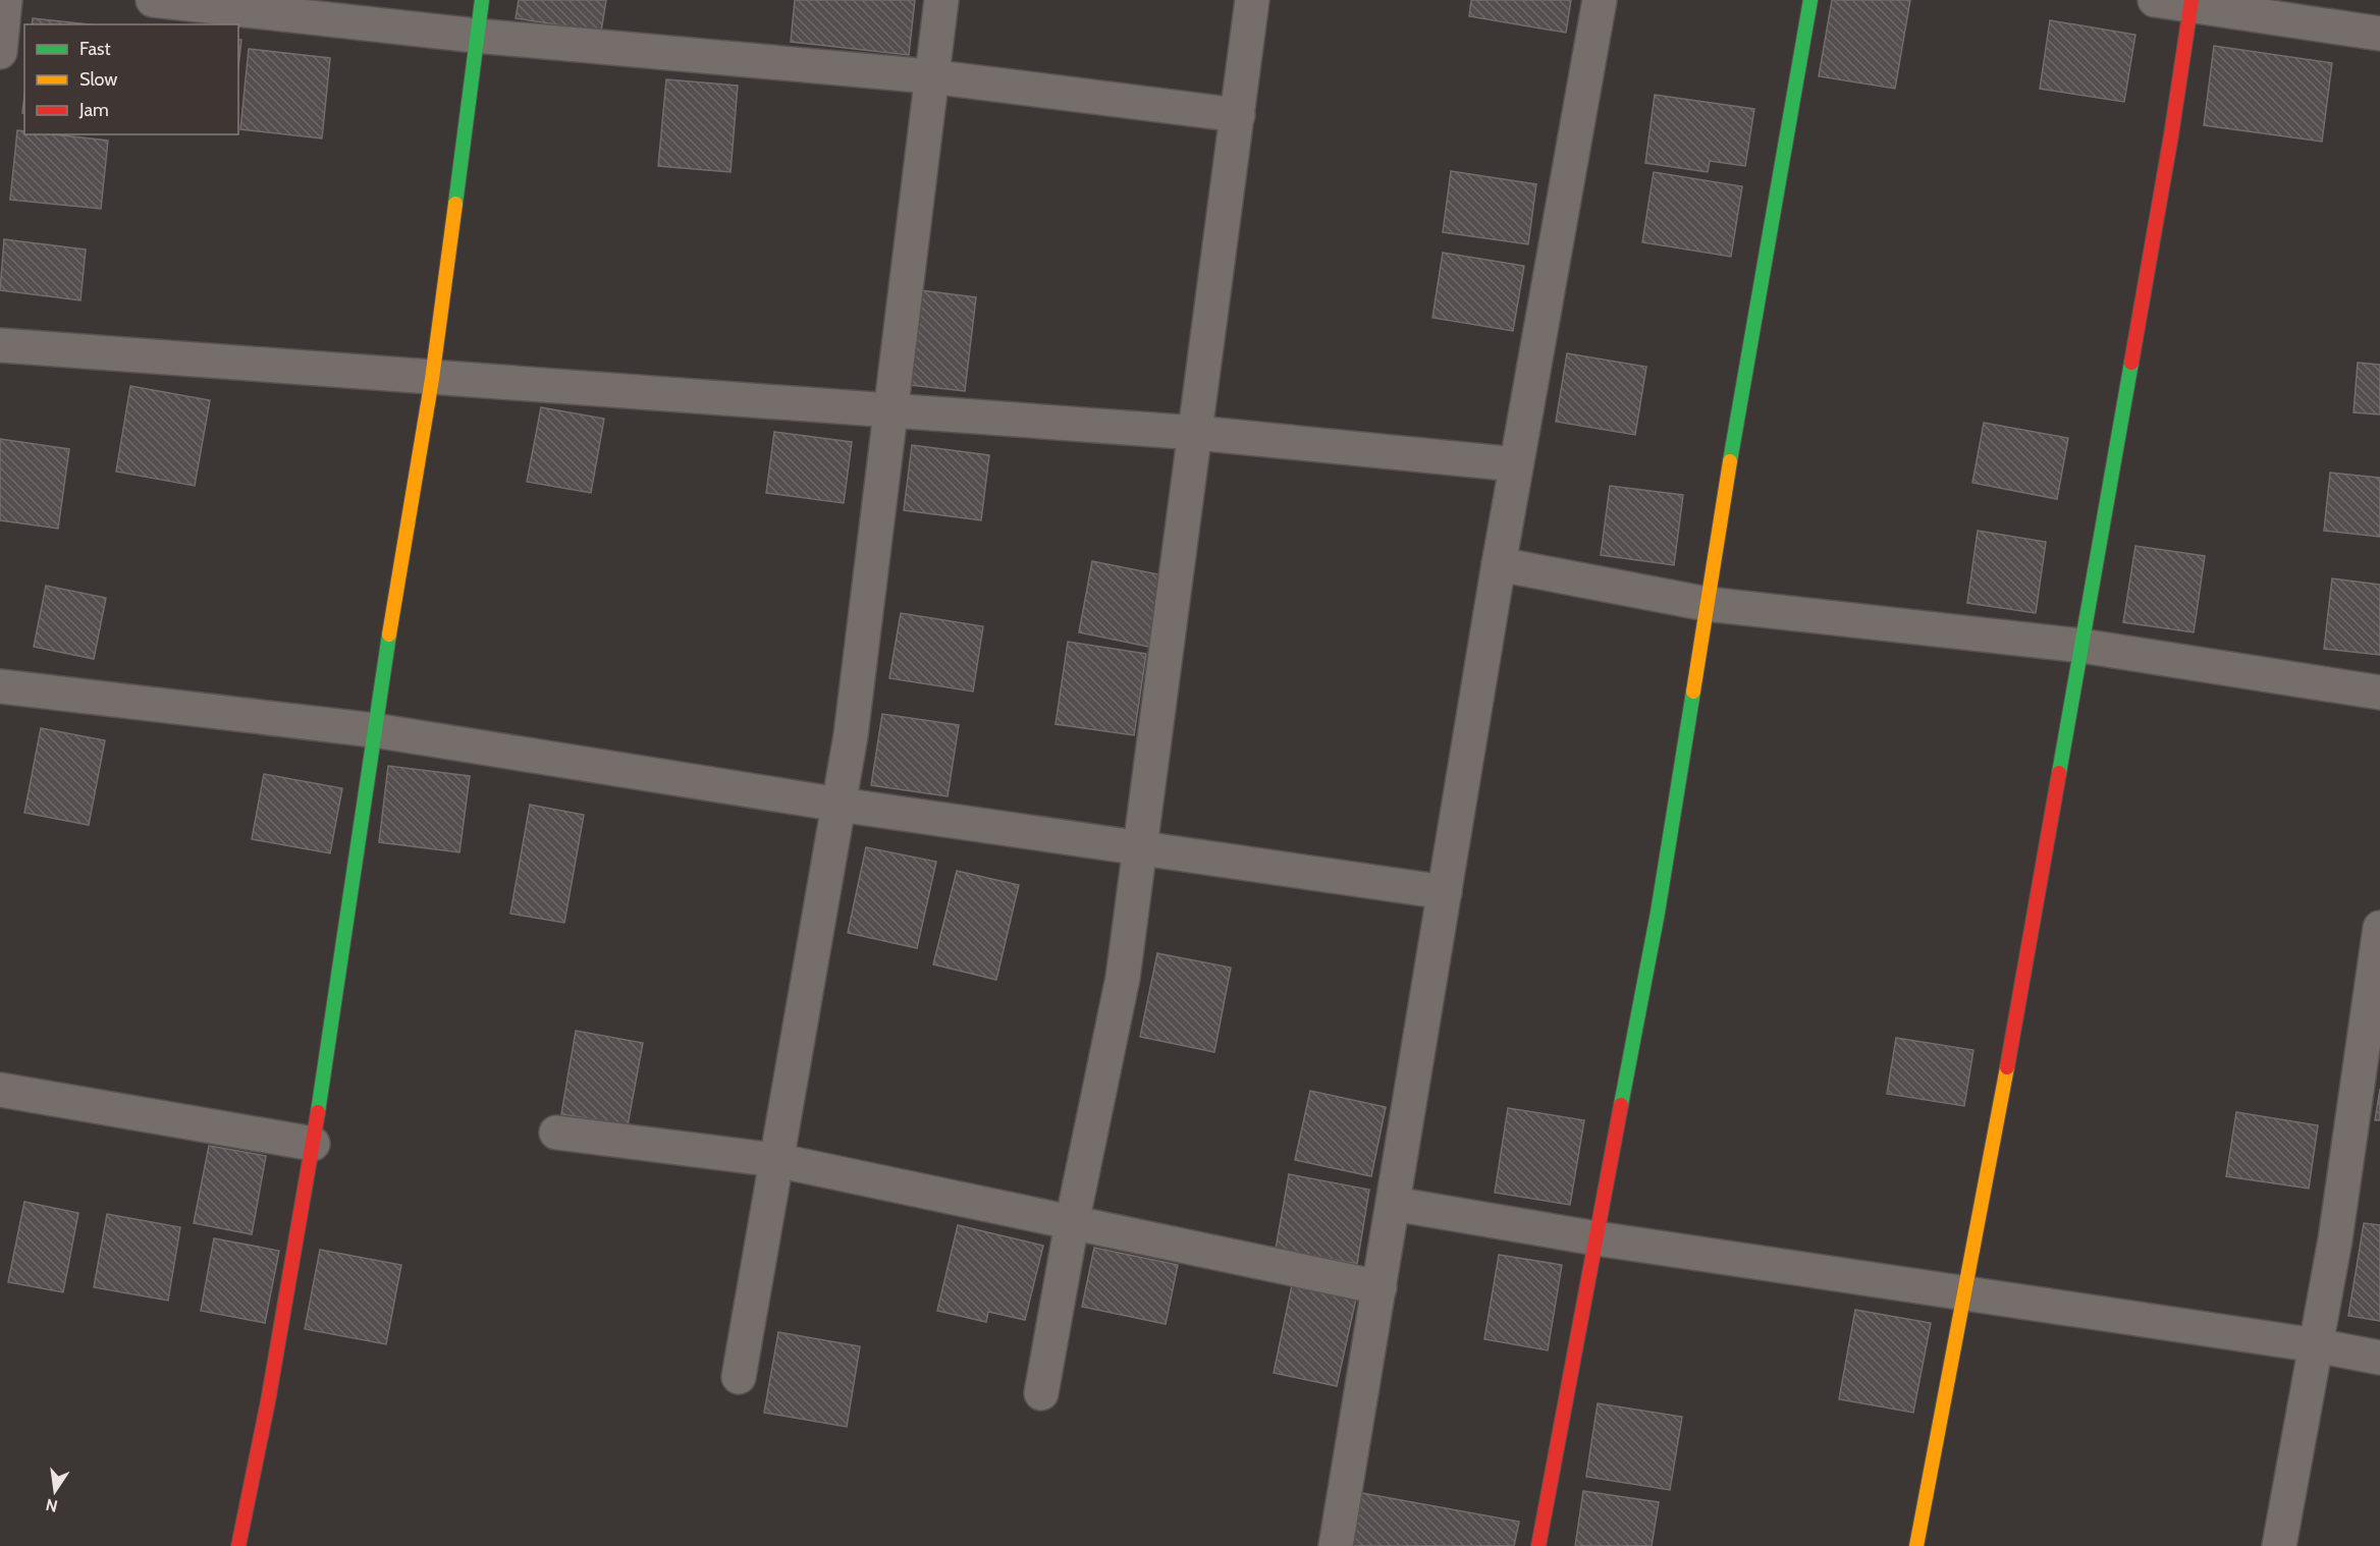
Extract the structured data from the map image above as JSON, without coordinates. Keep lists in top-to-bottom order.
{
  "legend": ["Fast", "Slow", "Jam"],
  "north": "bottom"
}
